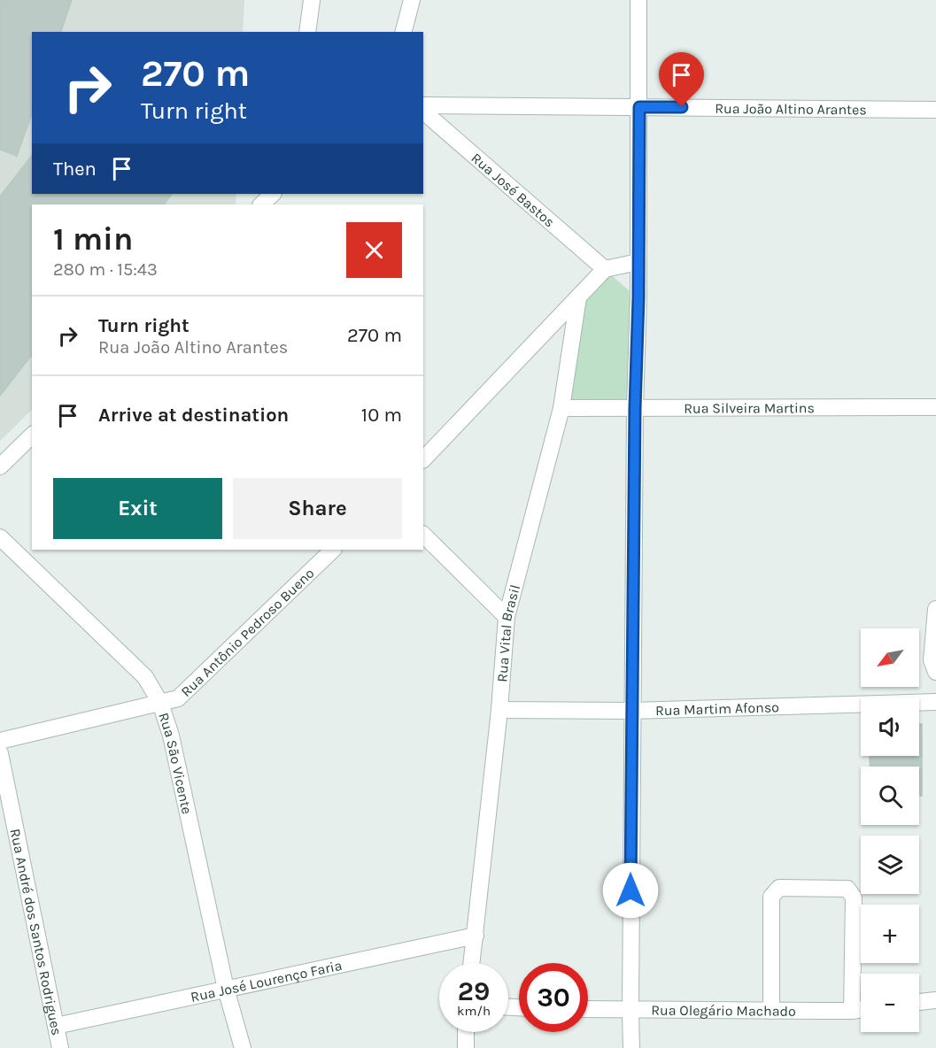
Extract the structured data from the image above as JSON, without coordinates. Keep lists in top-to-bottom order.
{
  "streets": {
    "street": [
      "Rua João Altino Arantes",
      "Rua José Bastos",
      "Rua Silveira Martins",
      "Rua Antônio Pedroso Bueno",
      "Rua Vital Brasil",
      "Rua Martim Afonso",
      "Rua São Vicente",
      "Rua André dos Santos Rodrigues",
      "Rua José Lourenço Faria",
      "Rua Olegário Machado"
    ]
  },
  "crossings": [
    ["Rua Silveira Martins", "Rua Vital Brasil"],
    ["Rua Antônio Pedroso Bueno", "Rua São Vicente"],
    ["Rua Vital Brasil", "Rua Martim Afonso"],
    ["Rua Vital Brasil", "Rua José Lourenço Faria"],
    ["Rua São Vicente", "Rua José Lourenço Faria"],
    ["Rua André dos Santos Rodrigues", "Rua José Lourenço Faria"]
  ],
  "north": "bottom left",
  "page": {
    "turn": ["270 m", "Turn right"],
    "then": "Then",
    "heading": ["1 min", "280 m · 15:43"],
    "list": [
      {
        "name": "Turn right",
        "note": "Rua João Altino Arantes",
        "value": "270 m"
      },
      {
        "name": "Arrive at destination",
        "value": "10 m"
      }
    ],
    "buttons": ["Exit", "Share"],
    "map_buttons": ["+", "−"],
    "speed": "29 km/h",
    "limit": "30"
  }
}
